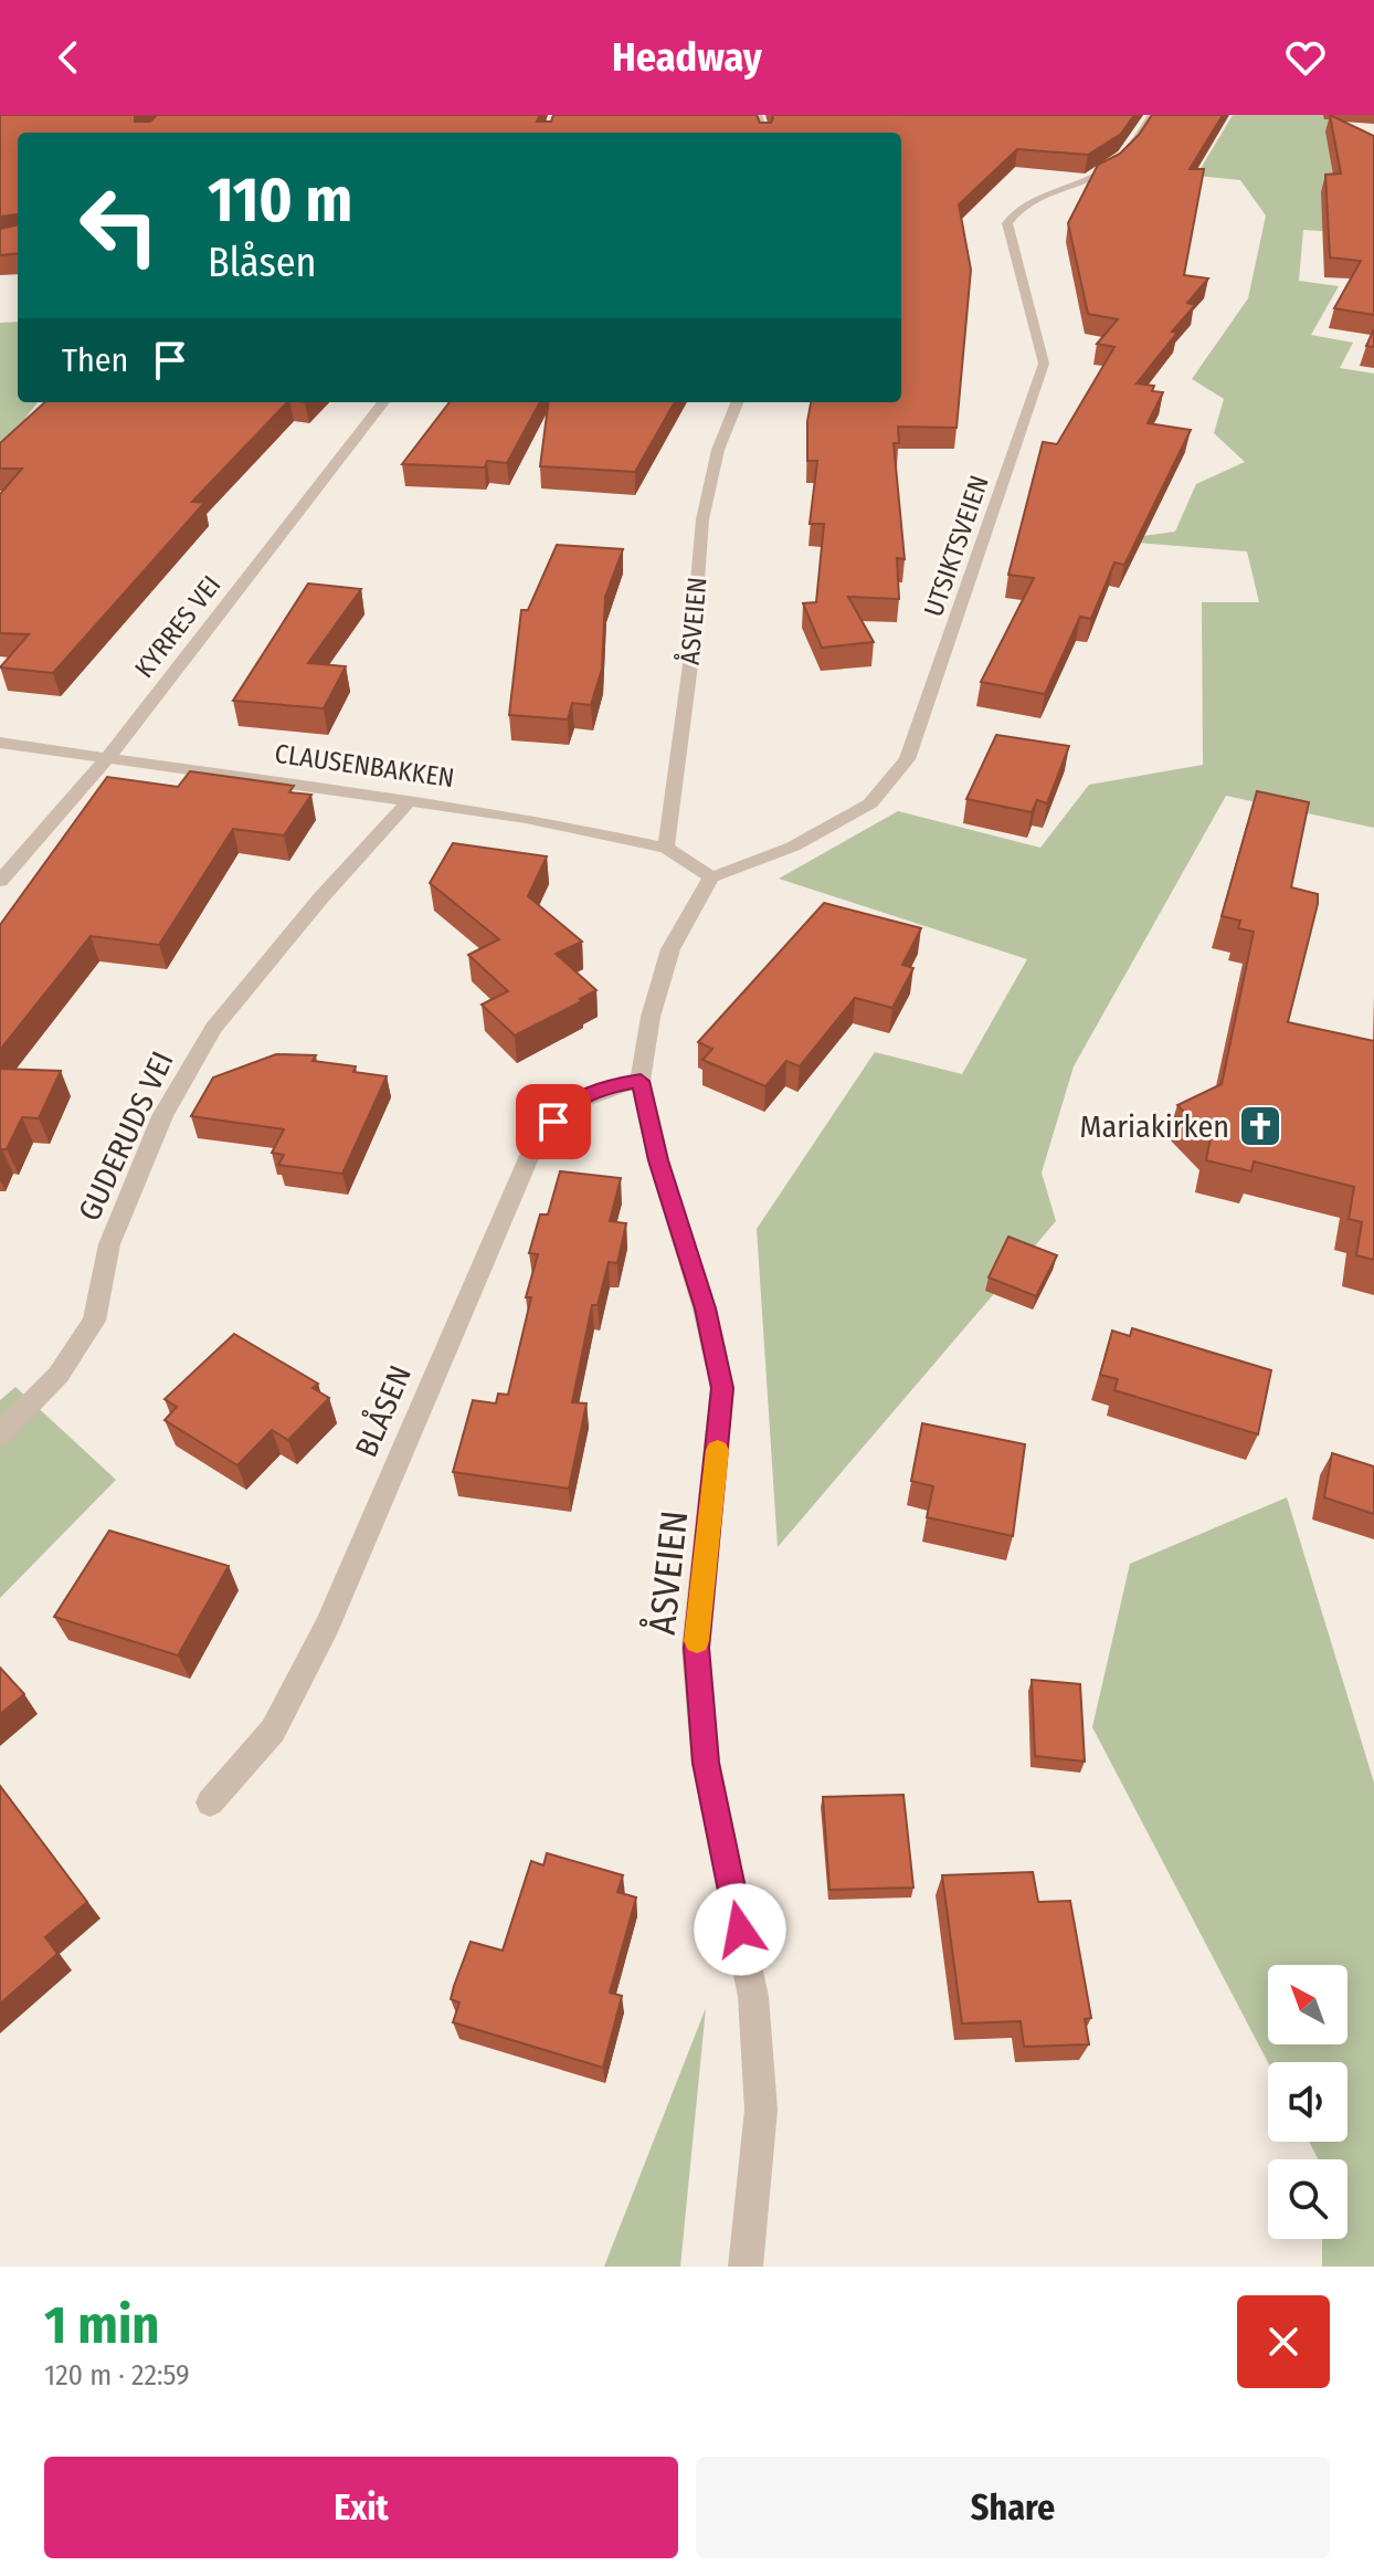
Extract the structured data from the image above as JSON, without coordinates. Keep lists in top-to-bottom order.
{
  "streets": {
    "street": [
      "UTSIKTSVEIEN",
      "ÅSVEIEN",
      "KYRRES VEI",
      "CLAUSENBAKKEN",
      "GUDERUDS VEI",
      "BLÅSEN"
    ]
  },
  "crossings": [
    ["UTSIKTSVEIEN", "ÅSVEIEN"],
    ["UTSIKTSVEIEN", "CLAUSENBAKKEN"],
    ["ÅSVEIEN", "CLAUSENBAKKEN"],
    ["ÅSVEIEN", "BLÅSEN"],
    ["KYRRES VEI", "CLAUSENBAKKEN"],
    ["CLAUSENBAKKEN", "GUDERUDS VEI"]
  ],
  "places": {
    "church": ["Mariakirken"]
  },
  "north": "top left",
  "page": {
    "header": "Headway",
    "turn": ["110 m", "Blåsen"],
    "then": "Then",
    "heading": ["1 min", "120 m · 22:59"],
    "buttons": ["Exit", "Share"]
  }
}
